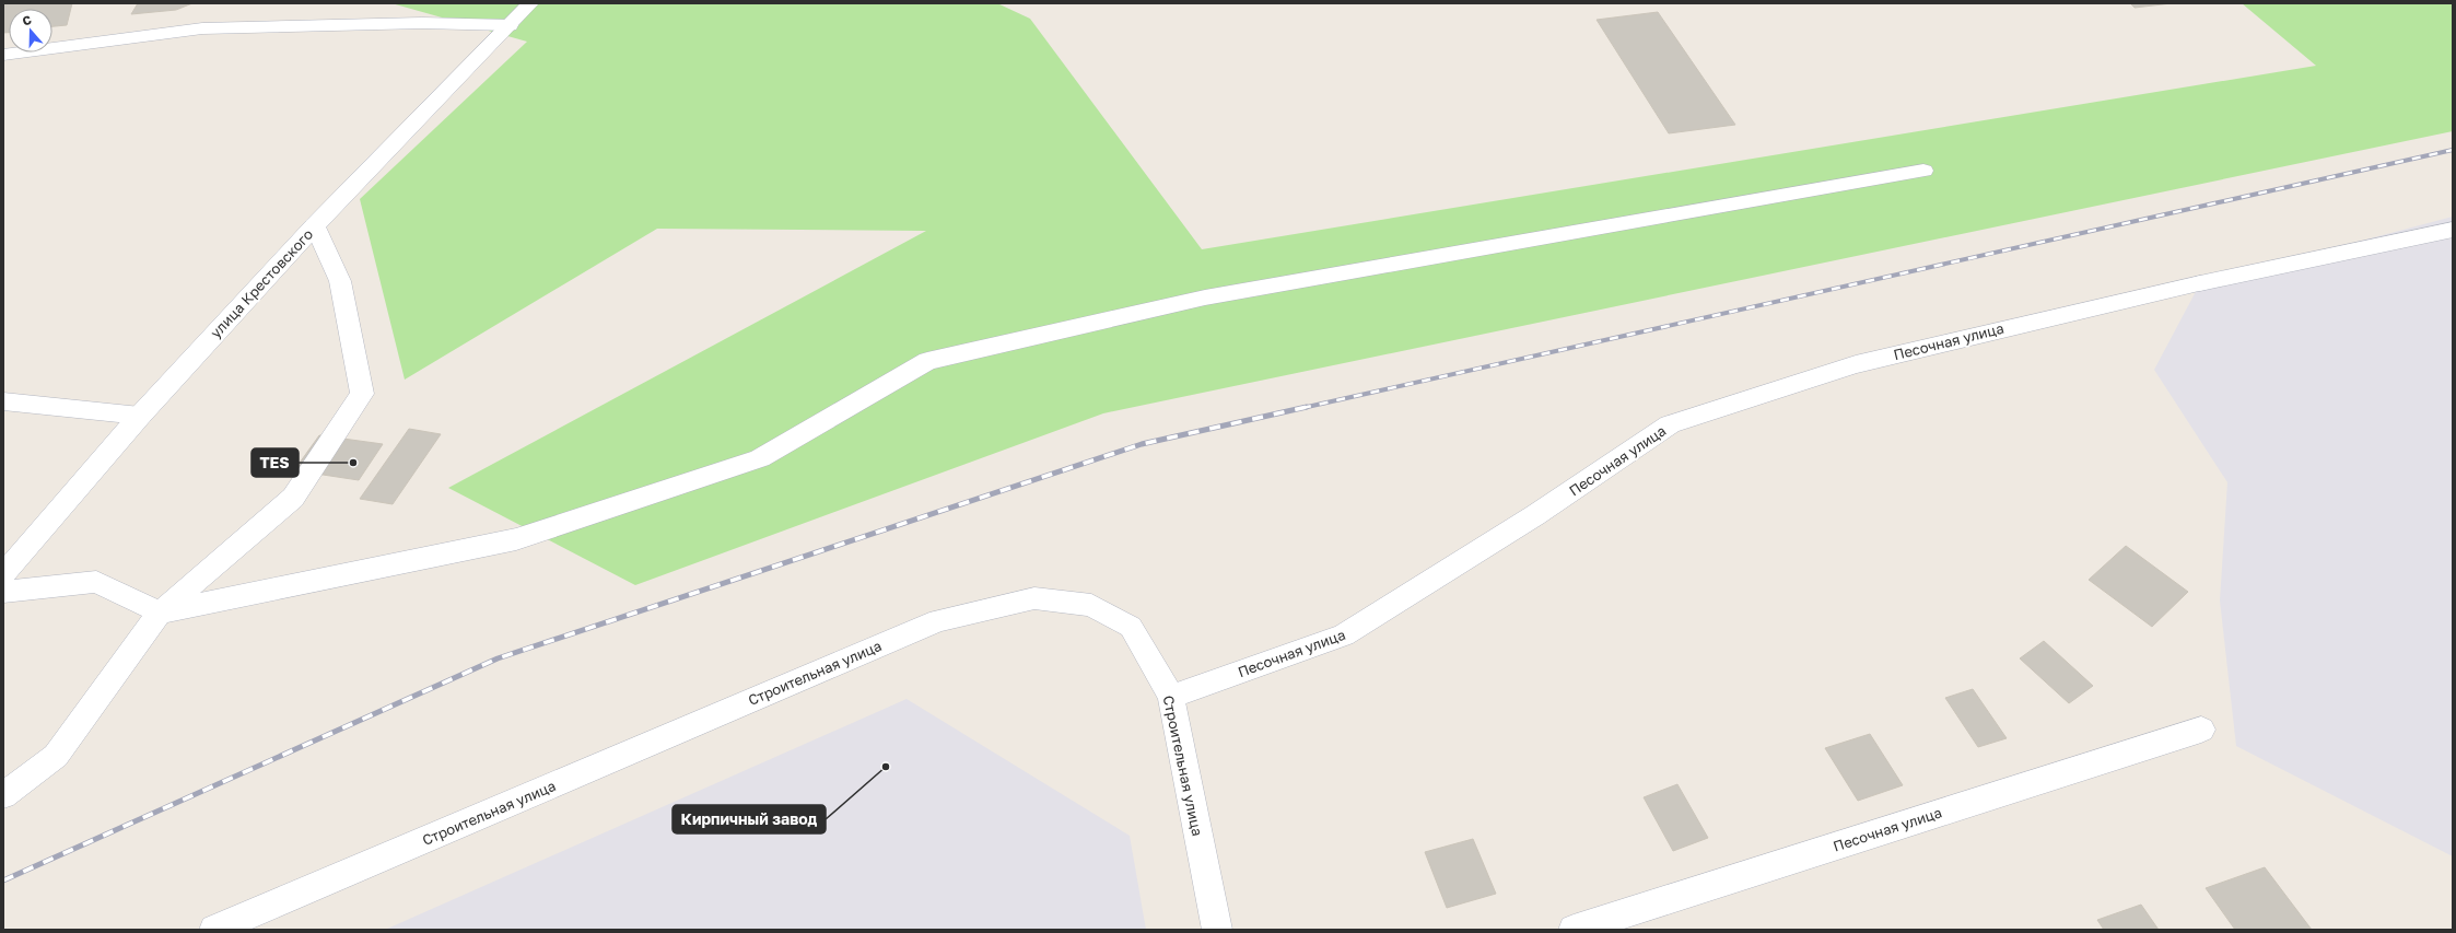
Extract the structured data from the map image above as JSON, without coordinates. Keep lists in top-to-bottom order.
{
  "streets": {
    "street": ["улица Крестовского", "Песочная улица", "Строительная улица"]
  },
  "crossings": [
    ["Песочная улица", "Строительная улица"]
  ],
  "places": ["TES", "Кирпичный завод"],
  "north": "top"
}
